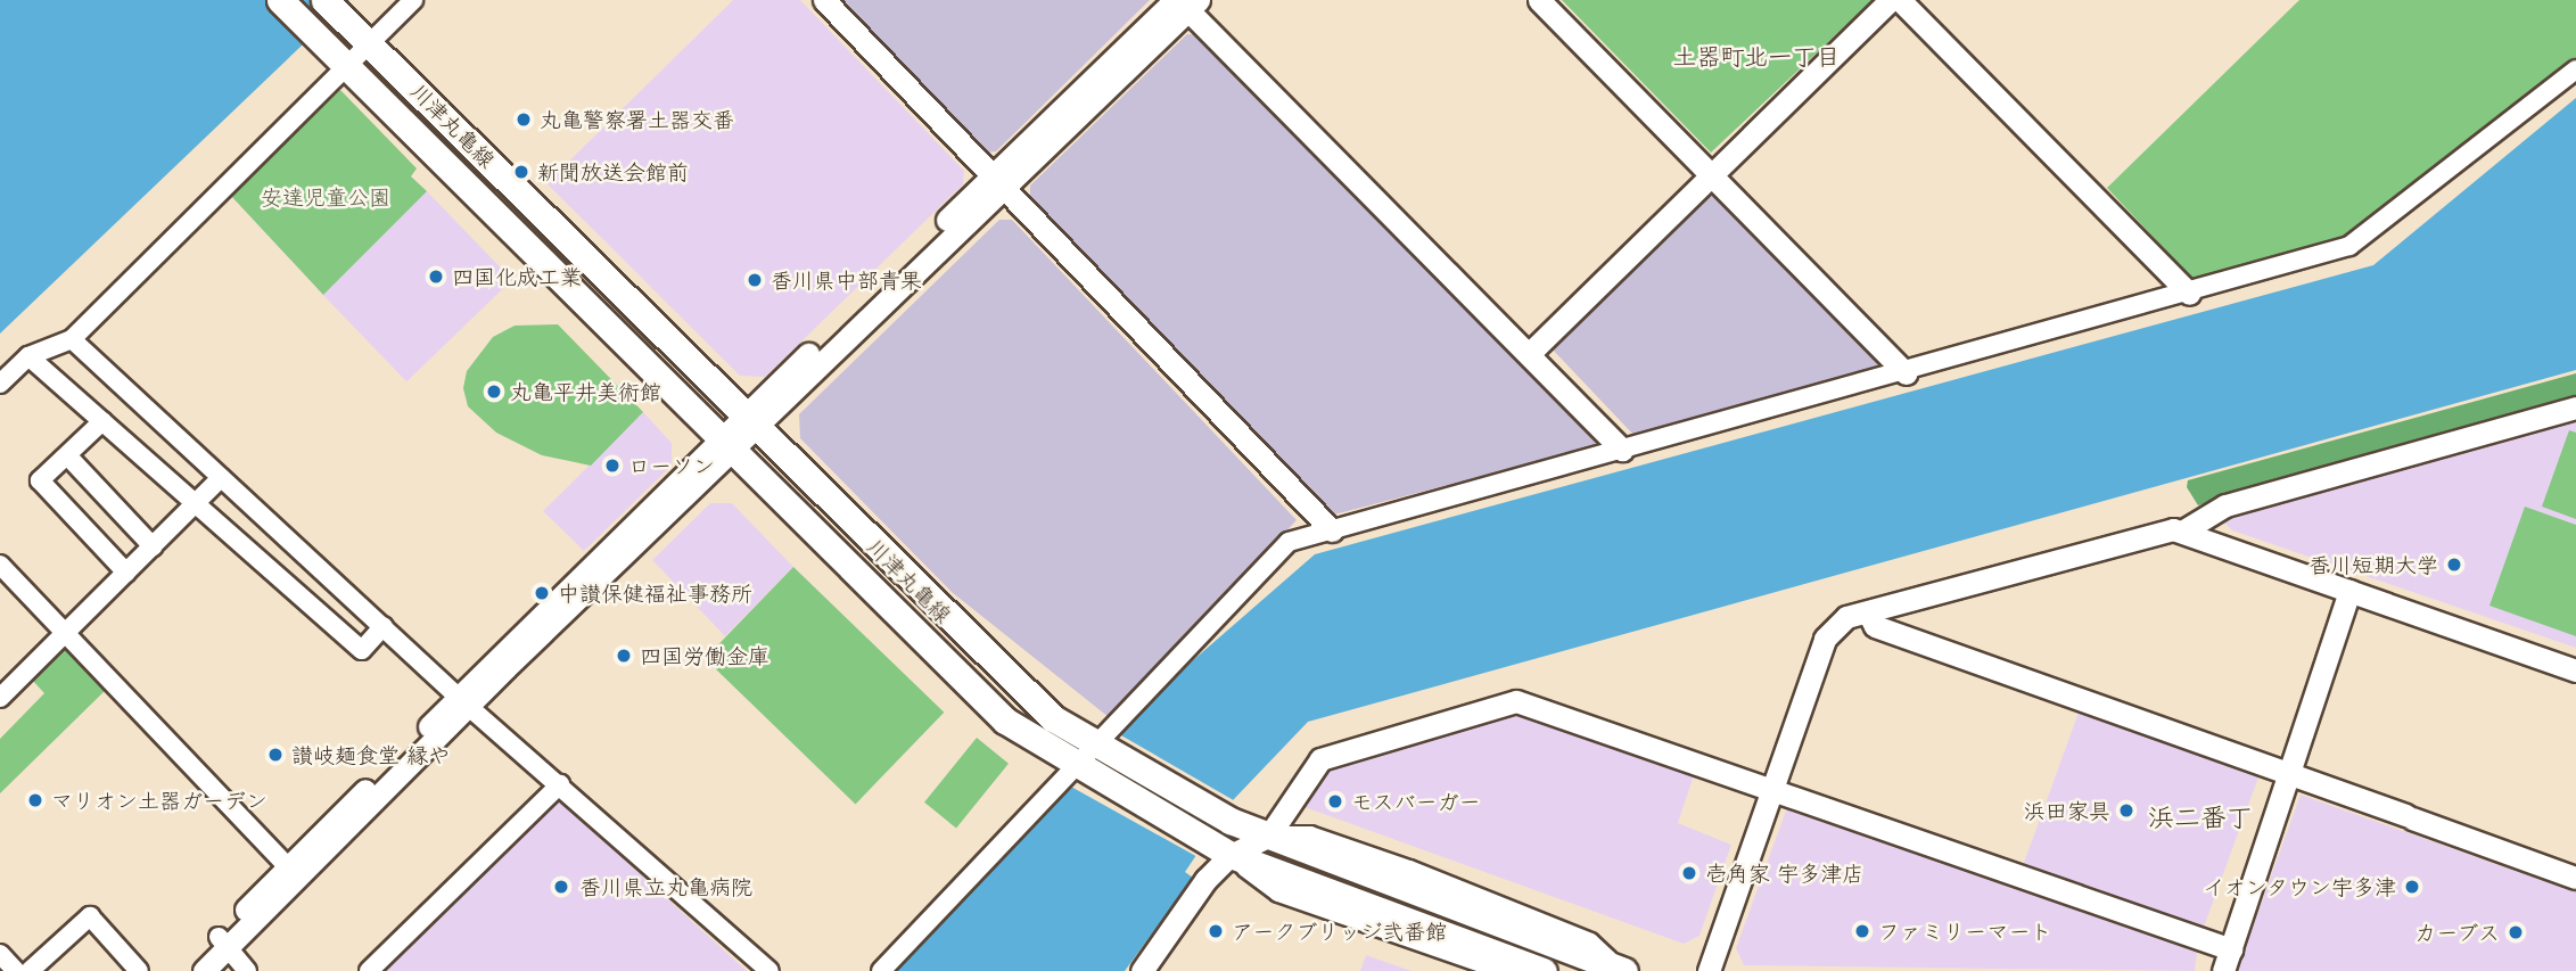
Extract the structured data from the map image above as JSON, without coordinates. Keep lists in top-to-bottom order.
{
  "streets": {
    "main road": ["川津丸亀線"]
  },
  "districts": ["土器町北一丁目", "浜二番丁"],
  "parks": ["安達児童公園"],
  "places": [
    "丸亀警察署土器交番",
    "新聞放送会館前",
    "四国化成工業",
    "香川県中部青果",
    "丸亀平井美術館",
    "ローソン",
    "香川短期大学",
    "中讃保健福祉事務所",
    "四国労働金庫",
    "讃岐麺食堂 縁や",
    "マリオン土器ガーデン",
    "モスバーガー",
    "浜田家具",
    "壱角家 宇多津店",
    "香川県立丸亀病院",
    "イオンタウン宇多津",
    "アークブリッジ弐番館",
    "ファミリーマート",
    "カーブス"
  ]
}
